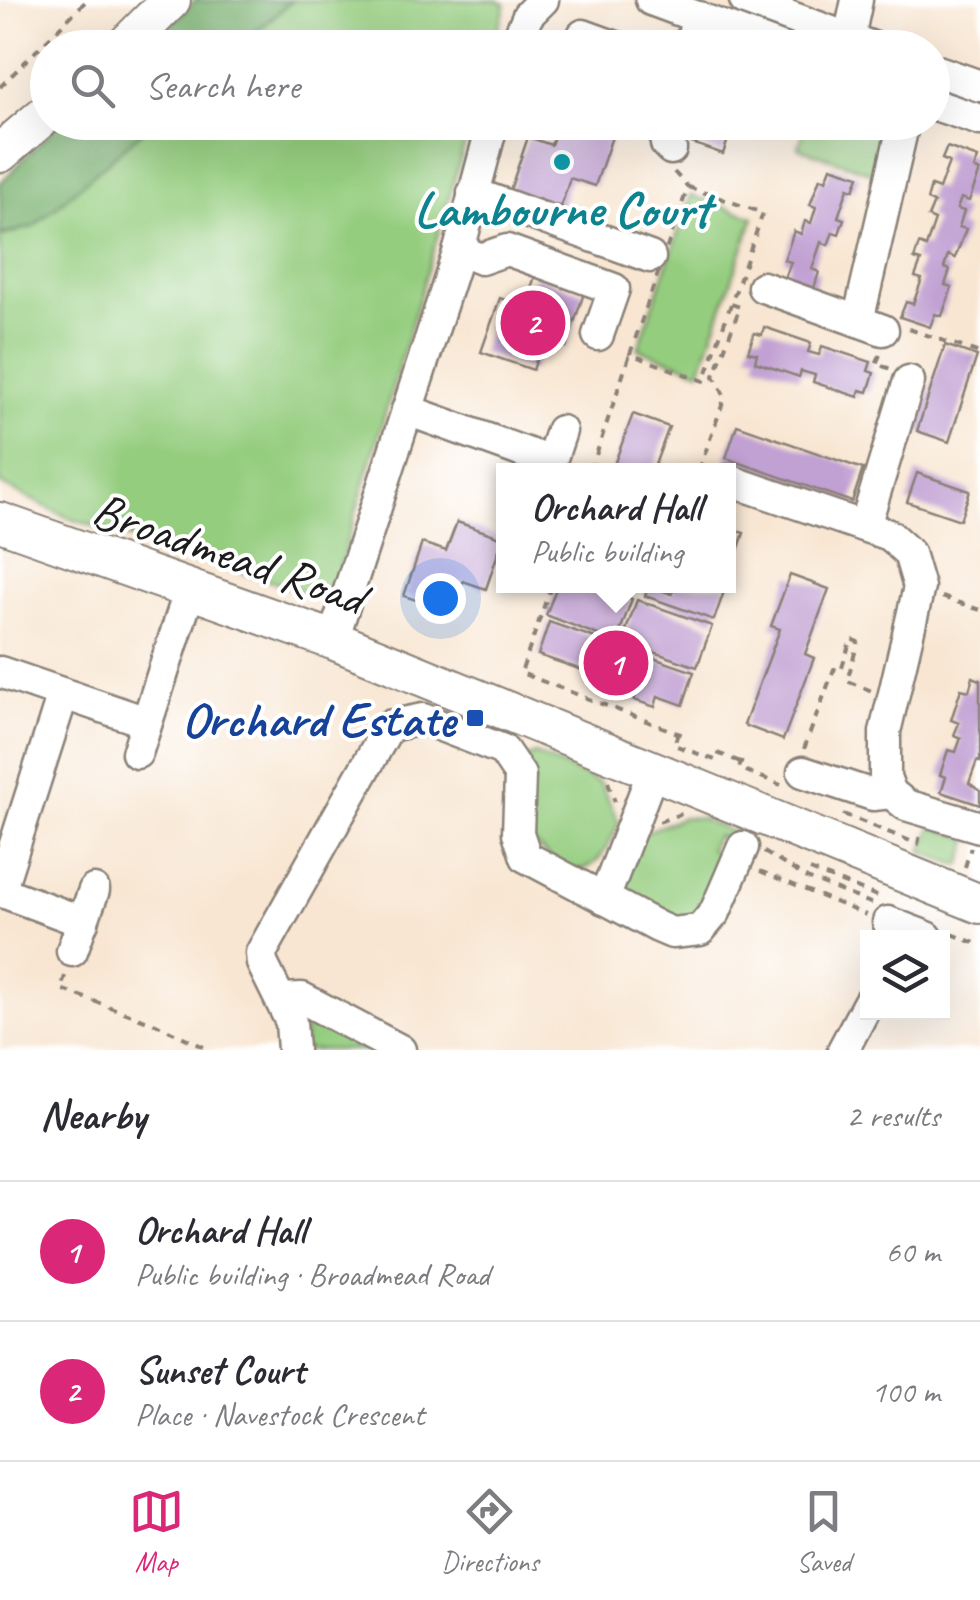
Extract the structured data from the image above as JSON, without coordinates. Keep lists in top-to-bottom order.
{
  "streets": {
    "main road": ["Broadmead Road"]
  },
  "places": {
    "other": ["Lambourne Court"],
    "transit": ["Orchard Estate"]
  },
  "page": {
    "search": "Search here",
    "pins": ["2", "1"],
    "popup": ["Orchard Hall", "Public building"],
    "heading": ["Nearby", "2 results"],
    "list": [
      {
        "mark": "1",
        "name": "Orchard Hall",
        "note": "Public building · Broadmead Road",
        "value": "60 m"
      },
      {
        "mark": "2",
        "name": "Sunset Court",
        "note": "Place · Navestock Crescent",
        "value": "100 m"
      }
    ],
    "nav": ["Map", "Directions", "Saved"]
  }
}
